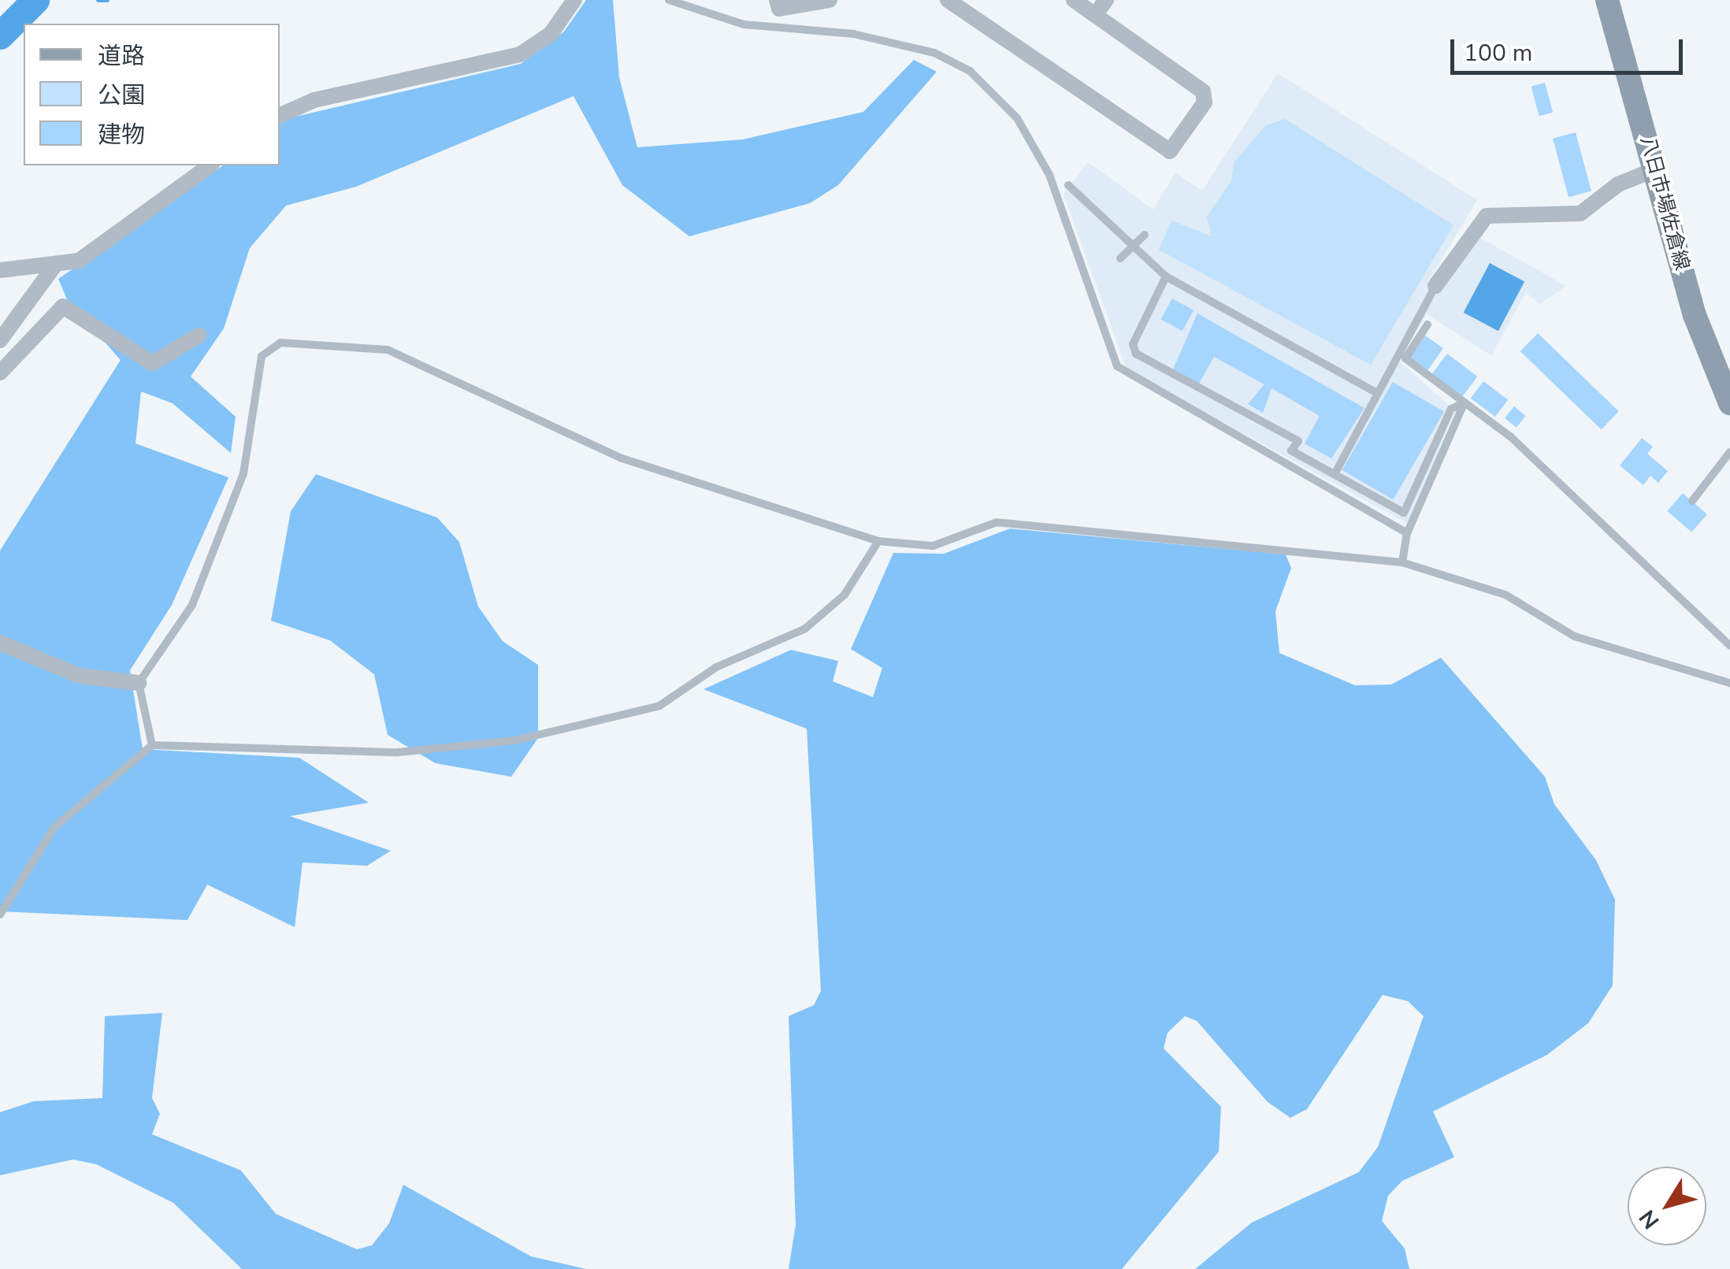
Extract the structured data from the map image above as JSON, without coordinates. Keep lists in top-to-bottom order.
{
  "streets": {
    "main road": ["八日市場佐倉線"]
  },
  "legend": ["道路", "公園", "建物"],
  "scale_bar": "100 m",
  "north": "bottom left"
}
